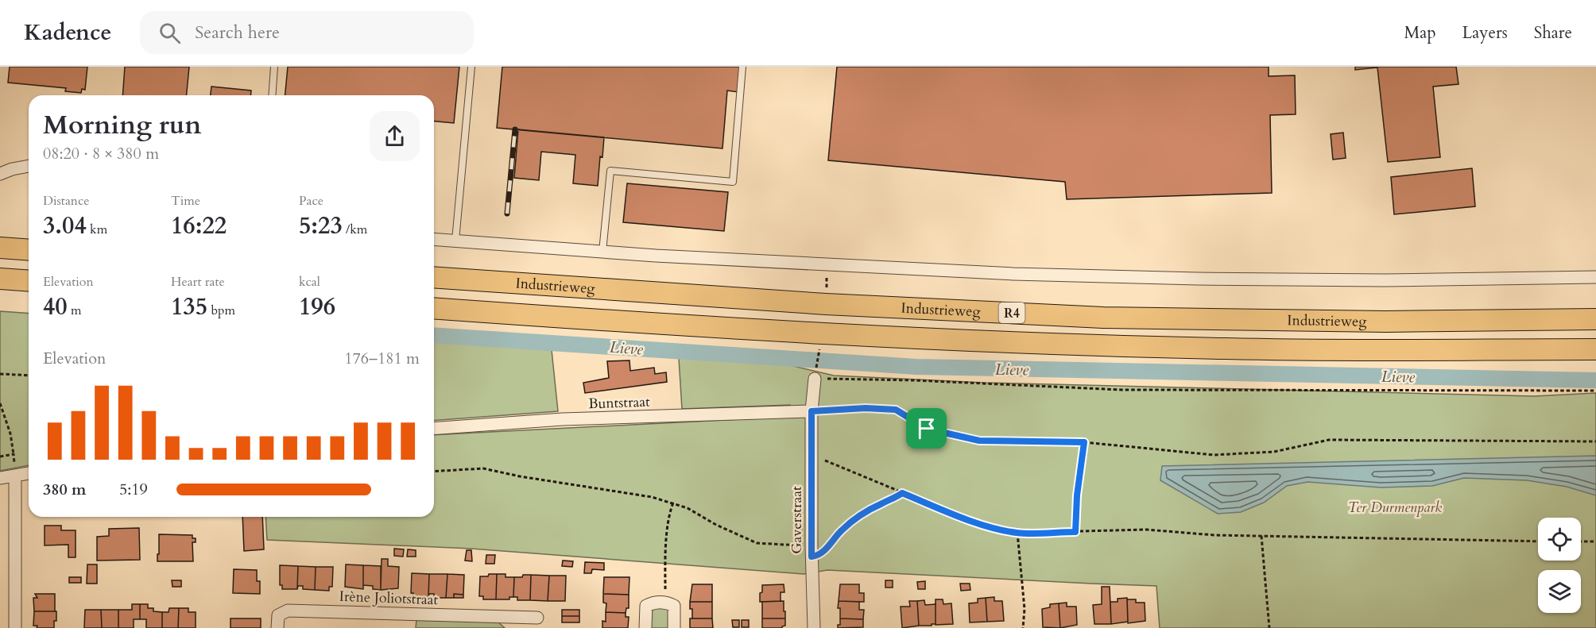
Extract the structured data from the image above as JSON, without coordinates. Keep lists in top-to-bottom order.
{
  "streets": {
    "highway": ["Industrieweg", "R4"],
    "street": ["Buntstraat", "Gaverstraat", "Irène Joliotstraat"]
  },
  "crossings": [
    ["Buntstraat", "Gaverstraat"]
  ],
  "water": ["Lieve"],
  "parks": ["Ter Durmenpark"],
  "page": {
    "header": "Kadence",
    "search": "Search here",
    "nav": ["Map", "Layers", "Share"],
    "heading": ["Morning run", "08:20 · 8 × 380 m"],
    "stats": [
      ["Distance", "3.04 km"],
      ["Time", "16:22"],
      ["Pace", "5:23 /km"],
      ["Elevation", "40 m"],
      ["Heart rate", "135 bpm"],
      ["kcal", "196"]
    ],
    "chart": ["Elevation", "176–181 m"],
    "list": [
      {
        "name": "380 m",
        "note": "5:19"
      }
    ]
  }
}
